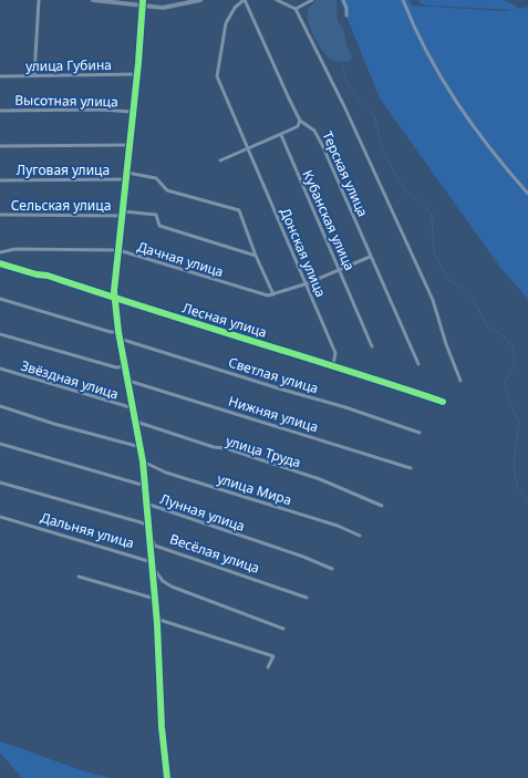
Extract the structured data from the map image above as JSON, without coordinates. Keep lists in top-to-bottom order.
{
  "streets": {
    "street": [
      "улица Губина",
      "Высотная улица",
      "Луговая улица",
      "Терская улица",
      "Сельская улица",
      "Кубанская улица",
      "Донская улица",
      "Дачная улица",
      "Лесная улица",
      "Светлая улица",
      "Звёздная улица",
      "Нижняя улица",
      "улица Труда",
      "улица Мира",
      "Лунная улица",
      "Дальняя улица",
      "Весёлая улица"
    ]
  },
  "crossings": [
    ["Луговая улица", "Сельская улица"],
    ["Донская улица", "Лесная улица"]
  ]
}
